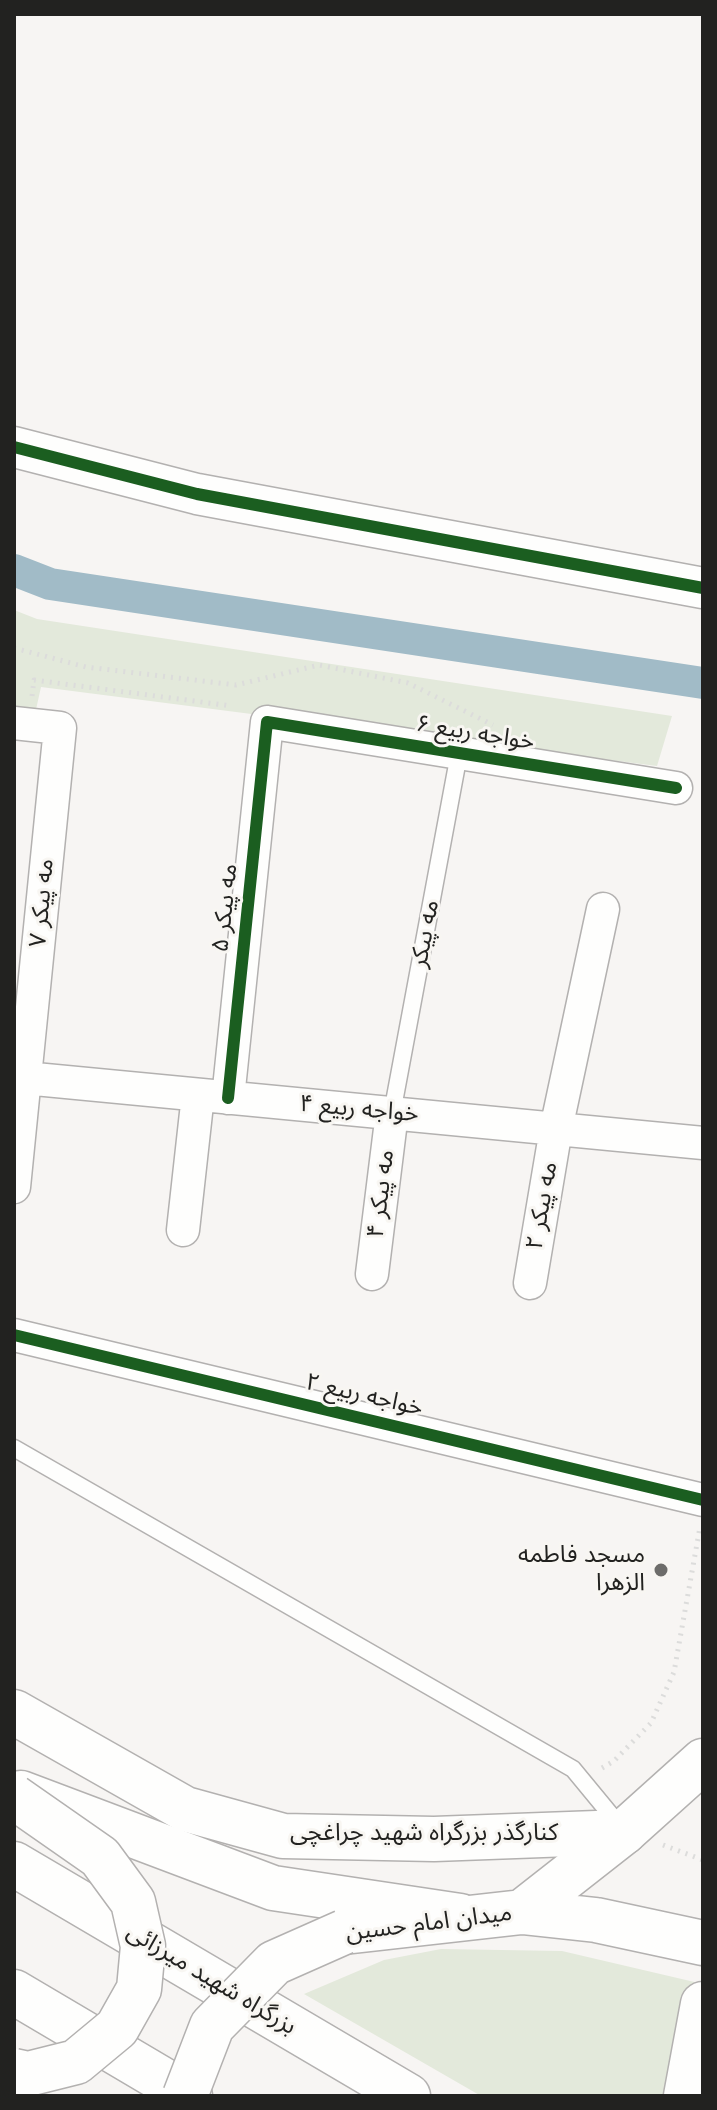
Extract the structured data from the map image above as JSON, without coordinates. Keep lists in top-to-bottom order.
{
  "streets": {
    "main road": ["کنارگذر بزرگراه شهید چراغچی", "میدان امام حسین", "بزرگراه شهید میرزائی"],
    "street": [
      "خواجه ربیع ۶",
      "مه پیکر ۷",
      "مه پیکر ۵",
      "خواجه ربیع ۴",
      "مه پیکر ۴",
      "مه پیکر ۲",
      "خواجه ربیع ۲"
    ],
    "lane": ["مه پیکر"]
  },
  "crossings": [
    ["خواجه ربیع ۶", "مه پیکر ۵"],
    ["خواجه ربیع ۶", "مه پیکر"],
    ["مه پیکر ۷", "خواجه ربیع ۴"],
    ["مه پیکر ۵", "خواجه ربیع ۴"],
    ["مه پیکر", "خواجه ربیع ۴"],
    ["مه پیکر", "مه پیکر ۴"],
    ["خواجه ربیع ۴", "مه پیکر ۴"],
    ["خواجه ربیع ۴", "مه پیکر ۲"]
  ],
  "places": ["مسجد فاطمه الزهرا"]
}
